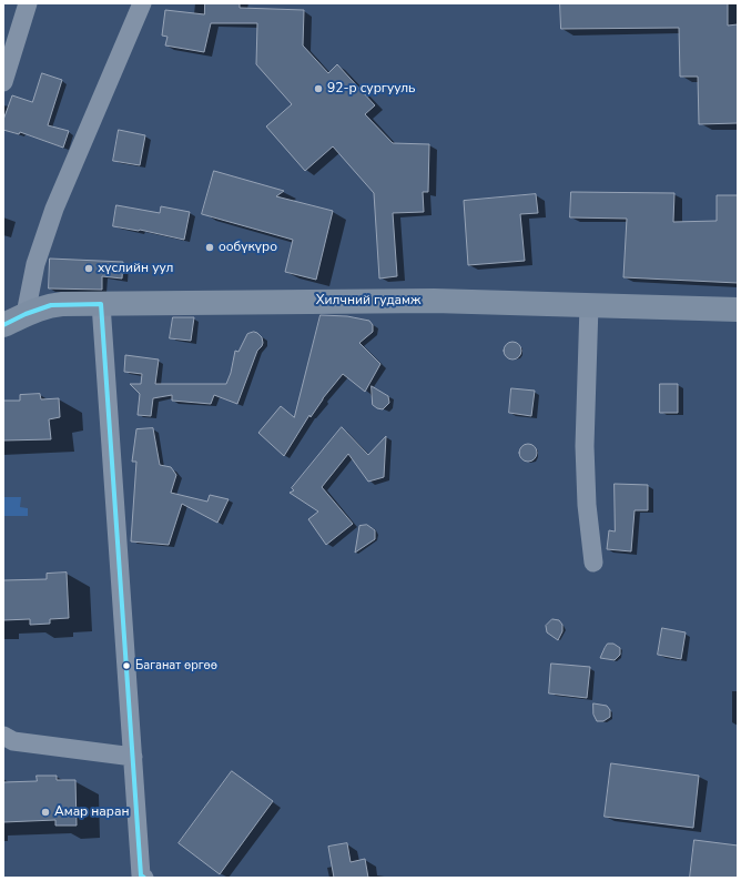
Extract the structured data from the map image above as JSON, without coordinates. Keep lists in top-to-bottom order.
{
  "streets": {
    "main road": ["Хилчний гудамж"]
  },
  "places": [
    "92-р сургууль",
    "ообүкүро",
    "хүслийн уул",
    "Баганат өргөө",
    "Амар наран"
  ]
}
